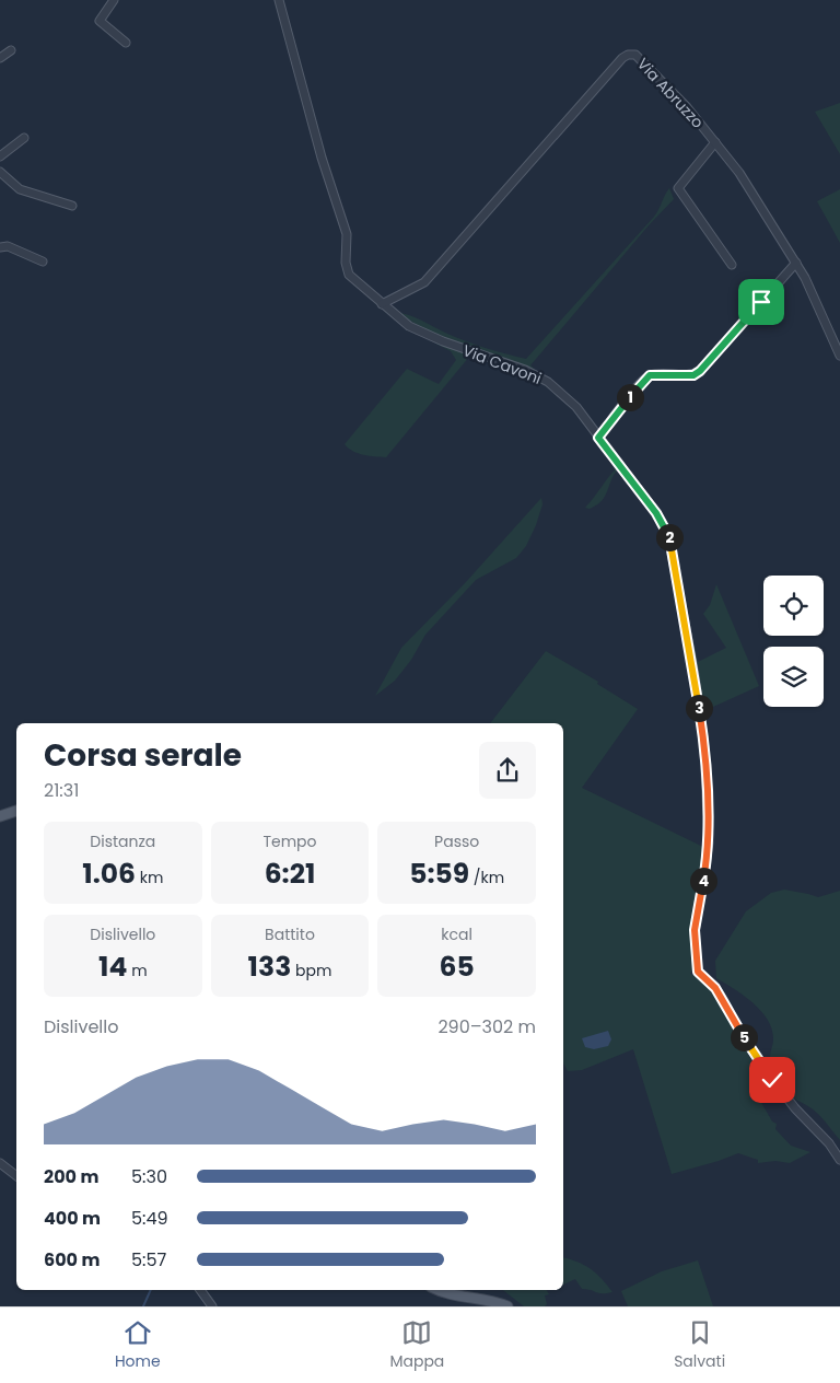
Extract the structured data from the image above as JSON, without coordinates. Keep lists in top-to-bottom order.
{
  "streets": {
    "street": ["Via Abruzzo", "Via Cavoni"]
  },
  "crossings": [
    ["Via Abruzzo", "Via Cavoni"]
  ],
  "page": {
    "pins": [
      "1",
      "2",
      "3",
      "4",
      "5"
    ],
    "heading": ["Corsa serale", "21:31"],
    "stats": [
      ["Distanza", "1.06 km"],
      ["Tempo", "6:21"],
      ["Passo", "5:59 /km"],
      ["Dislivello", "14 m"],
      ["Battito", "133 bpm"],
      ["kcal", "65"]
    ],
    "chart": ["Dislivello", "290–302 m"],
    "list": [
      {
        "name": "200 m",
        "note": "5:30"
      },
      {
        "name": "400 m",
        "note": "5:49"
      },
      {
        "name": "600 m",
        "note": "5:57"
      }
    ],
    "tabs": ["Home", "Mappa", "Salvati"]
  }
}
